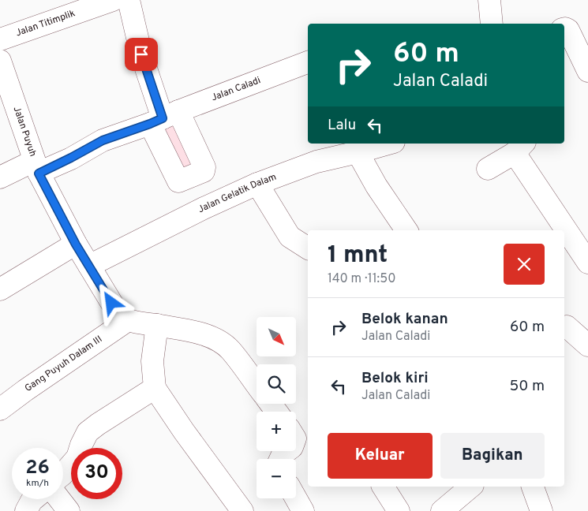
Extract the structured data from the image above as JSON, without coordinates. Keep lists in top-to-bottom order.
{
  "streets": {
    "street": [
      "Jalan Titimplik",
      "Jalan Caladi",
      "Jalan Puyuh",
      "Jalan Gelatik Dalam",
      "Gang Puyuh Dalam III"
    ]
  },
  "crossings": [
    ["Jalan Caladi", "Jalan Puyuh"],
    ["Jalan Puyuh", "Jalan Gelatik Dalam"],
    ["Jalan Puyuh", "Gang Puyuh Dalam III"]
  ],
  "north": "bottom right",
  "page": {
    "turn": ["60 m", "Jalan Caladi"],
    "then": "Lalu",
    "heading": ["1 mnt", "140 m · 11:50"],
    "list": [
      {
        "name": "Belok kanan",
        "note": "Jalan Caladi",
        "value": "60 m"
      },
      {
        "name": "Belok kiri",
        "note": "Jalan Caladi",
        "value": "50 m"
      }
    ],
    "map_buttons": ["+", "−"],
    "buttons": ["Keluar", "Bagikan"],
    "speed": "26 km/h",
    "limit": "30"
  }
}
